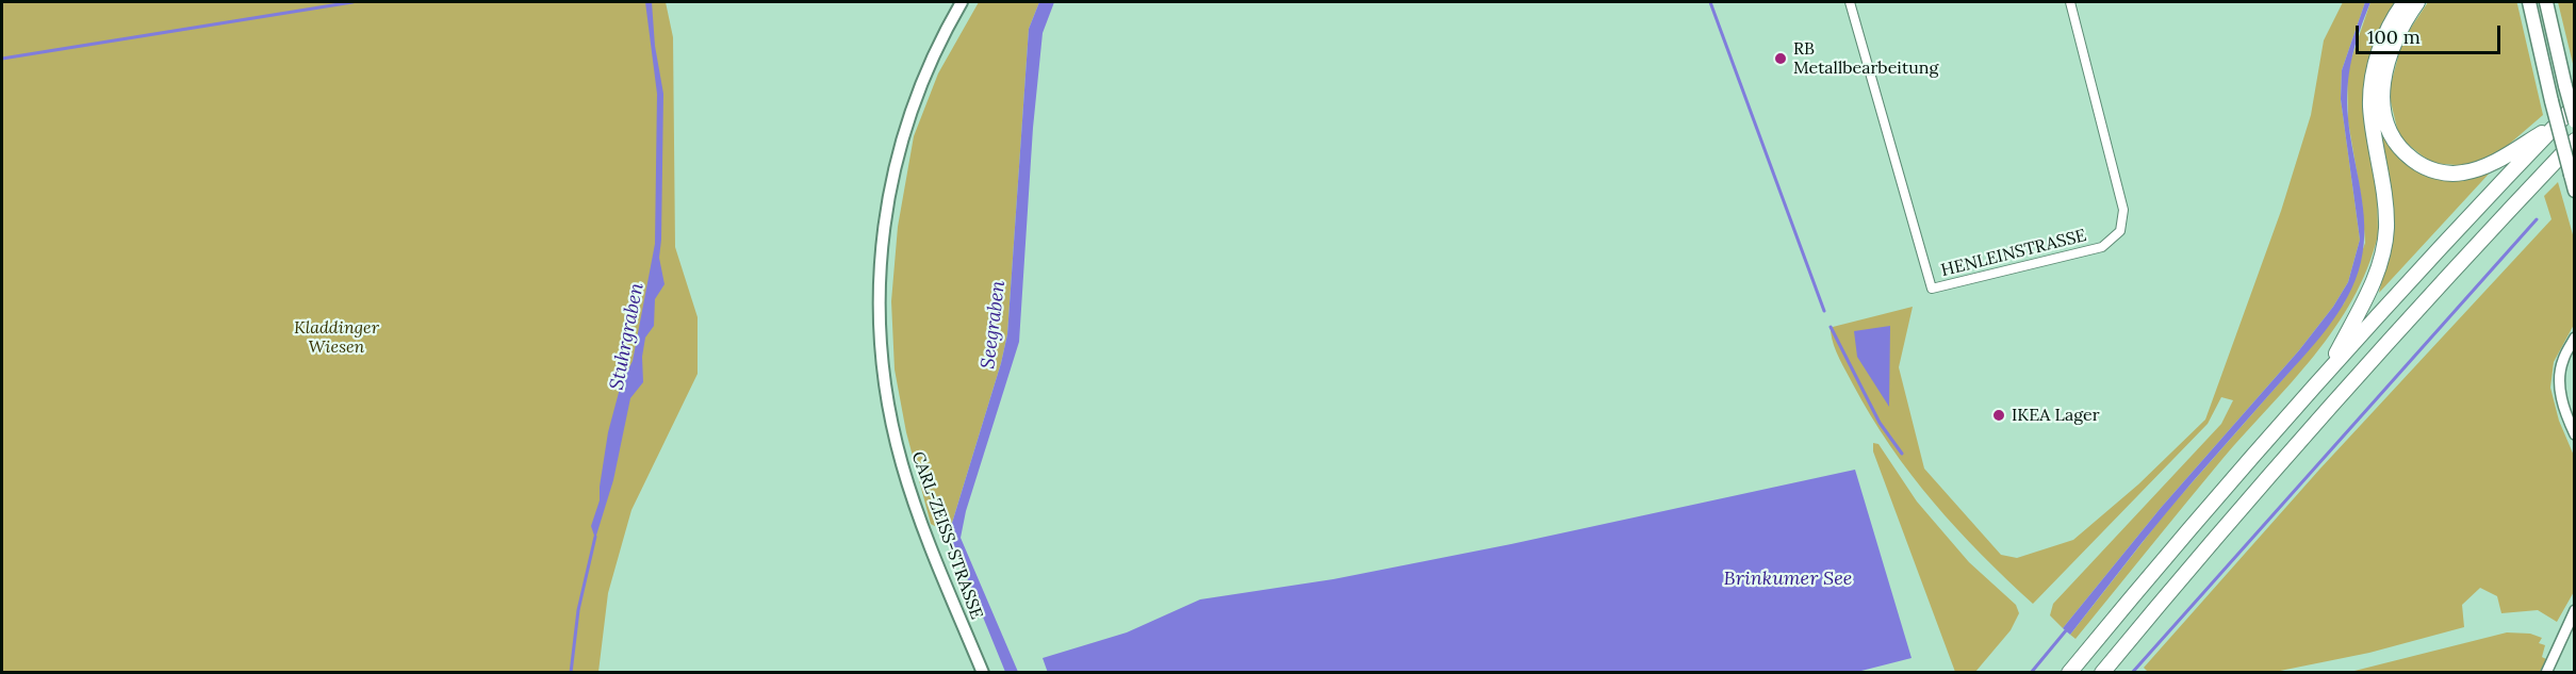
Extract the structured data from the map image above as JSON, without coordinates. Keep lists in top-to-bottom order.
{
  "streets": {
    "main road": ["CARL-ZEISS-STRASSE"],
    "street": ["HENLEINSTRASSE"]
  },
  "water": ["Seegraben", "Stuhrgraben", "Brinkumer See"],
  "parks": ["Kladdinger Wiesen"],
  "places": ["RB Metallbearbeitung", "IKEA Lager"],
  "scale_bar": "100 m"
}
